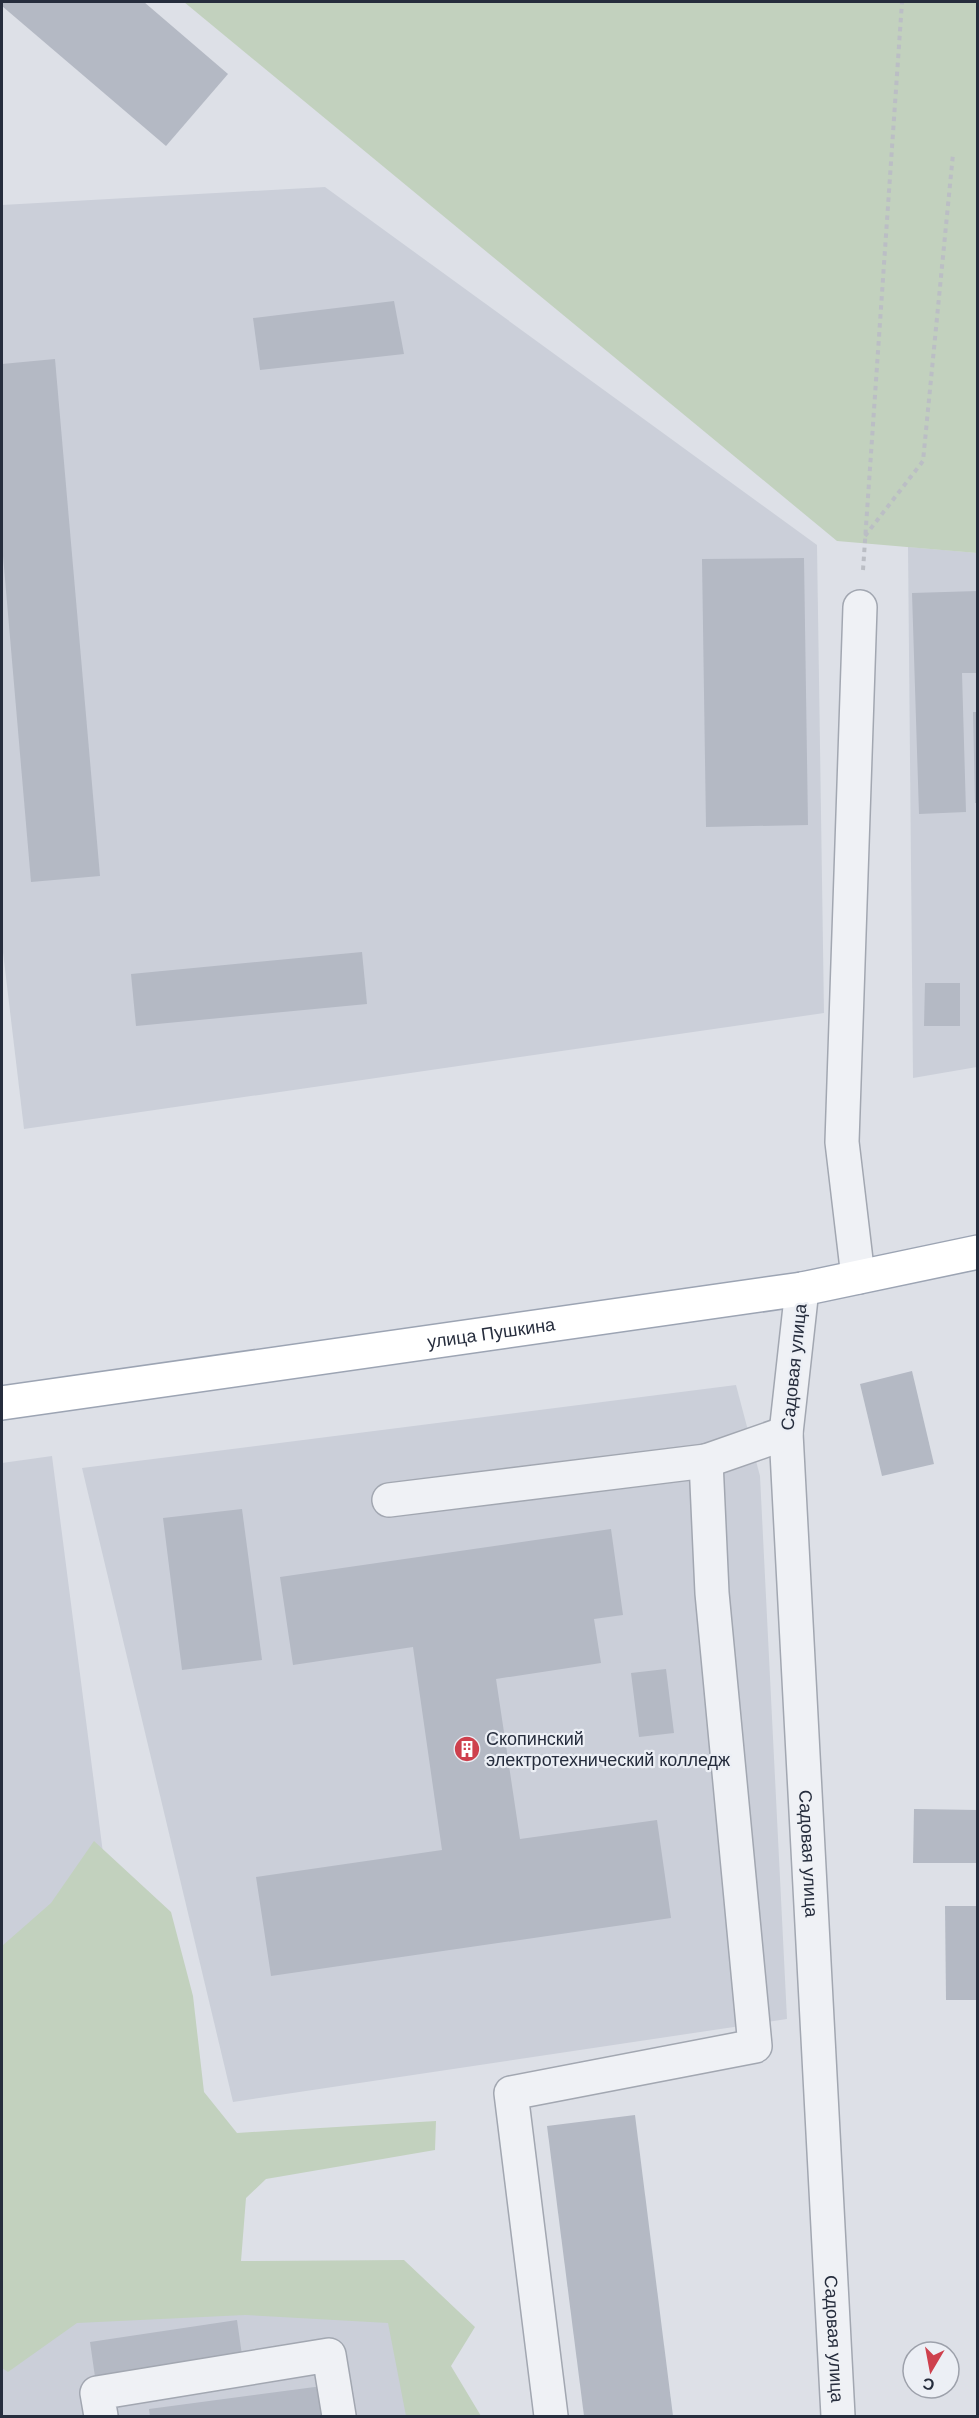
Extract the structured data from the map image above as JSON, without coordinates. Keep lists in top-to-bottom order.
{
  "streets": {
    "main road": ["улица Пушкина"],
    "street": ["Садовая улица"]
  },
  "crossings": [
    ["улица Пушкина", "Садовая улица"]
  ],
  "places": {
    "building": ["Скопинский электротехнический колледж"]
  },
  "north": "bottom"
}
